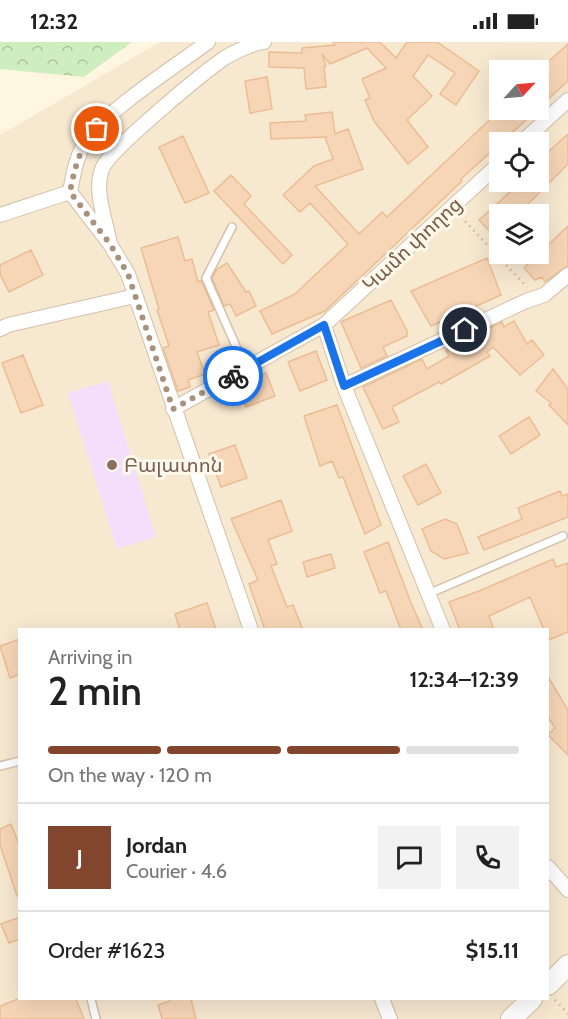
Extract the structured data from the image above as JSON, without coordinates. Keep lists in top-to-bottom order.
{
  "streets": {
    "street": ["Կամո փողոց"]
  },
  "places": ["Բալատոն"],
  "north": "top right",
  "page": {
    "status": "12:32",
    "heading": ["2 min", "Arriving in", "12:34–12:39"],
    "panel": [
      "Jordan",
      "Courier · 4.6",
      "Order #1623",
      "$15.11"
    ],
    "bar": "On the way · 120 m",
    "round": "J"
  }
}
